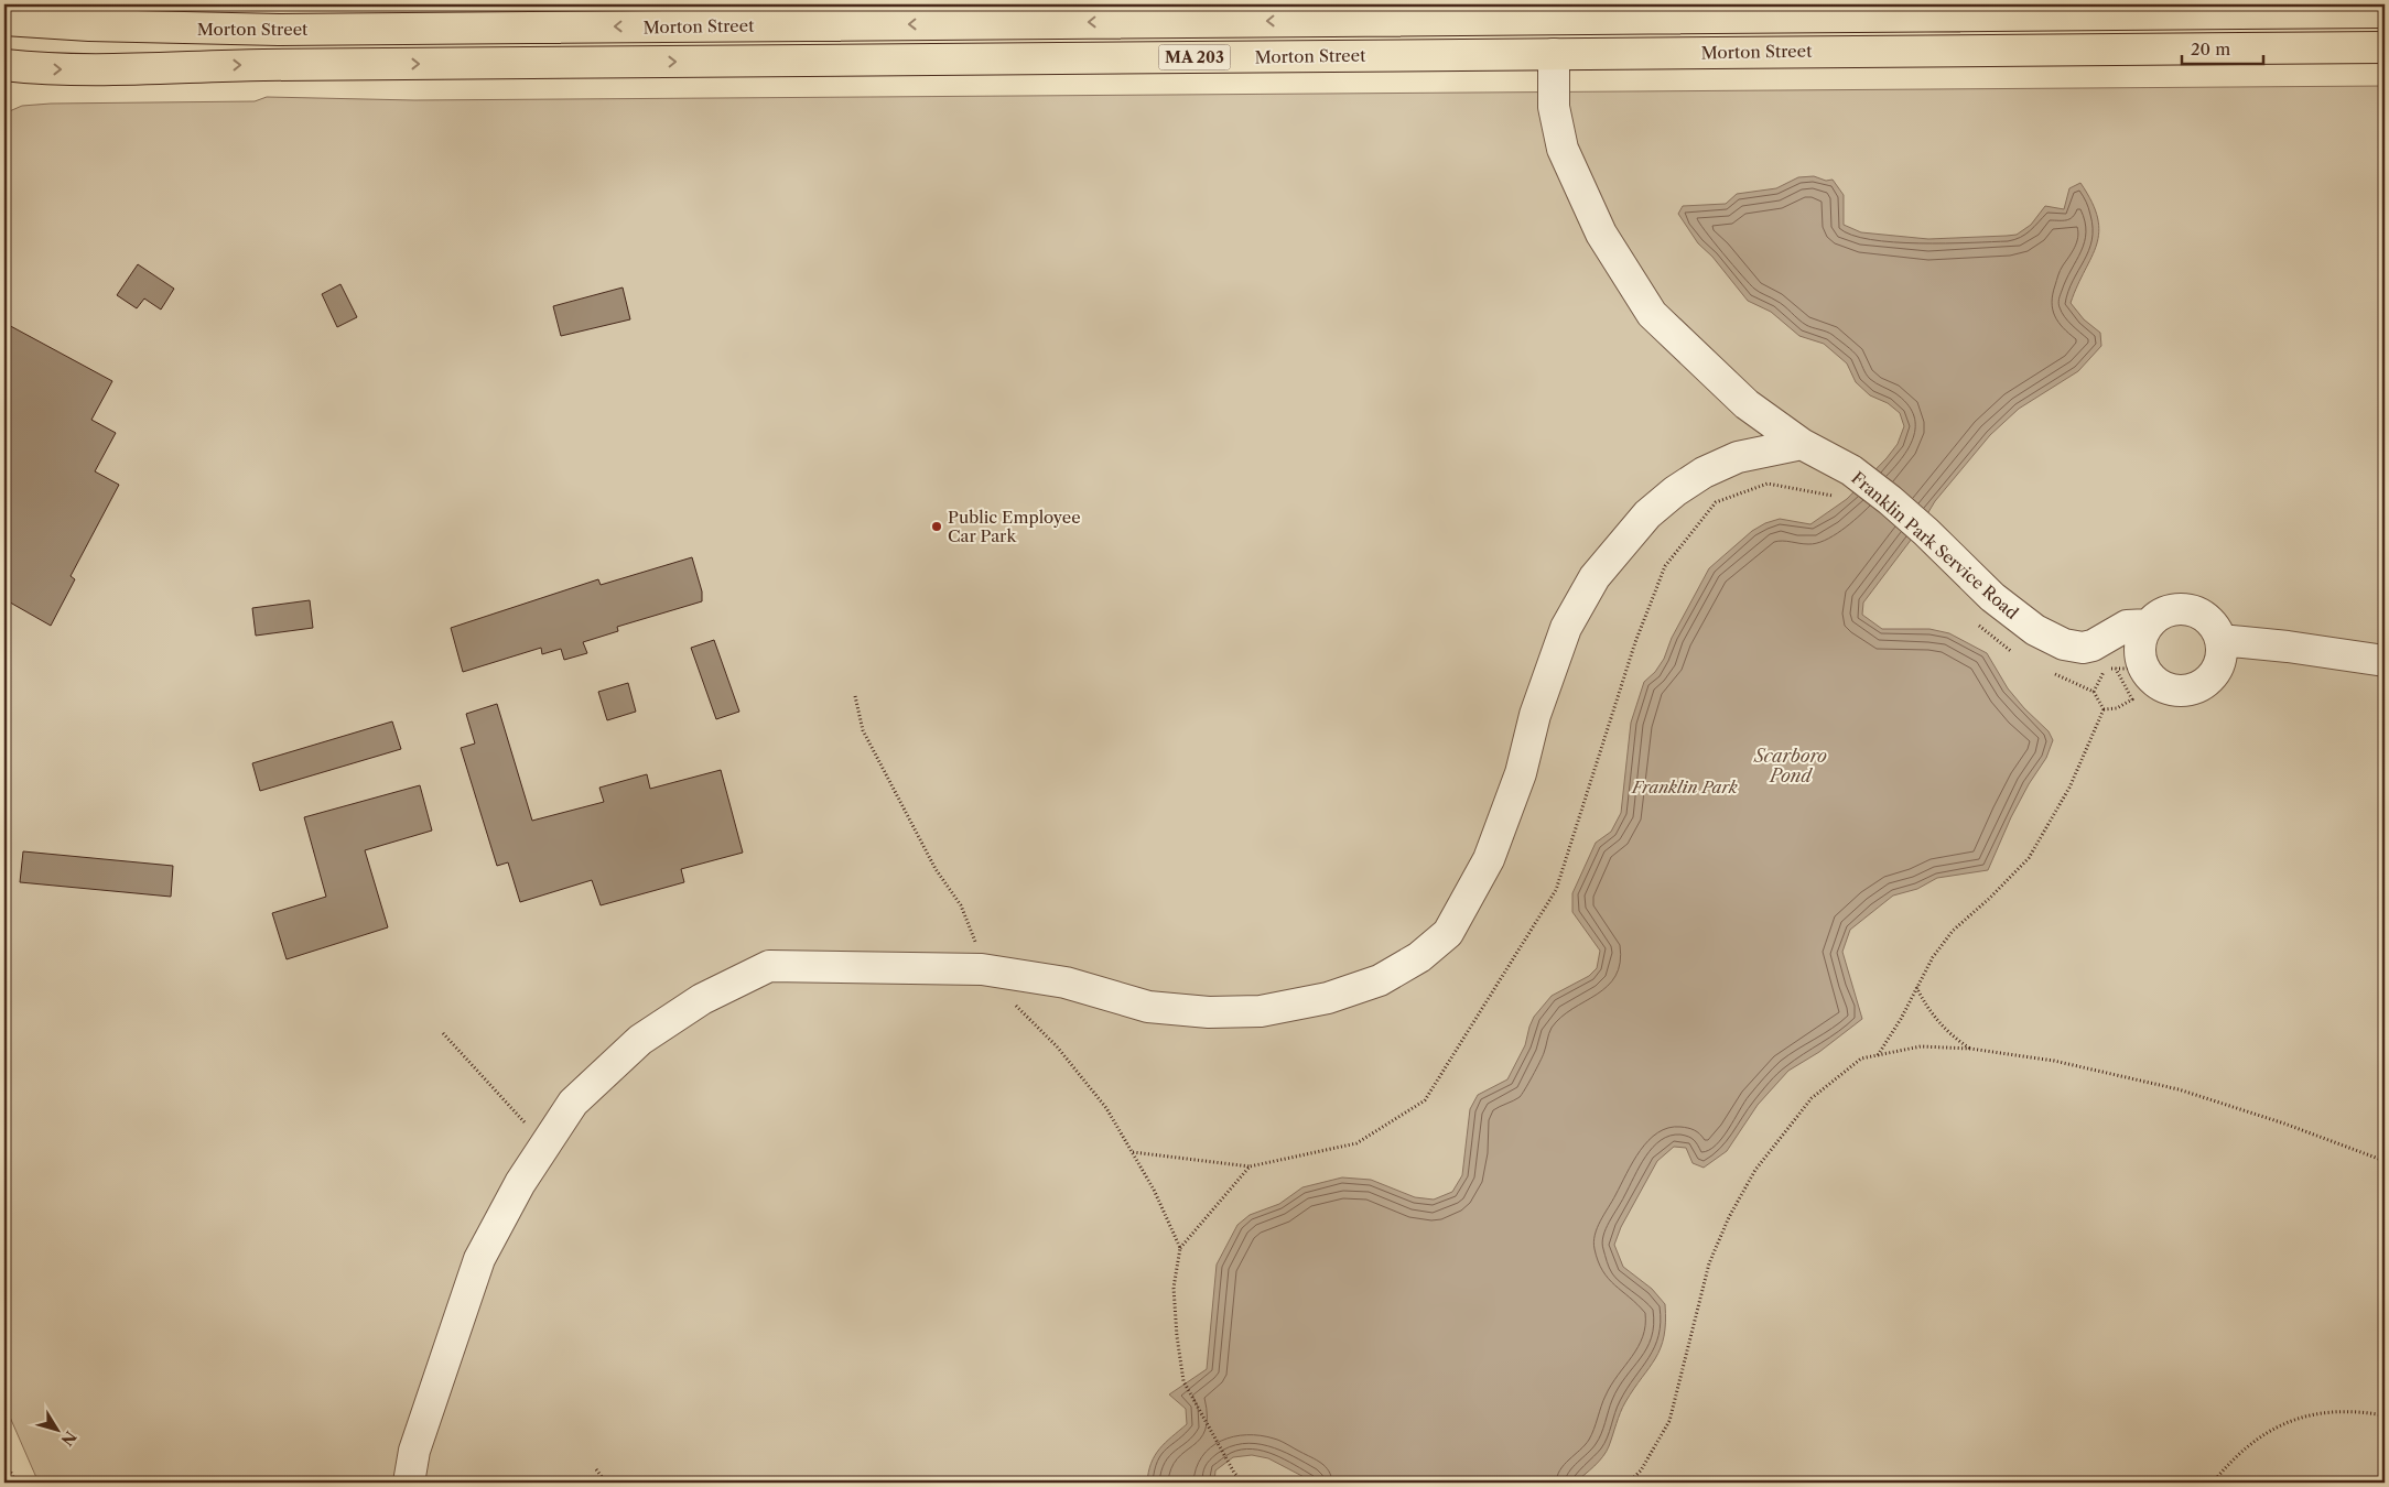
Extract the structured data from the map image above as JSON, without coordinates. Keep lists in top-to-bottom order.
{
  "streets": {
    "highway": ["Morton Street", "MA 203"],
    "street": ["Franklin Park Service Road"]
  },
  "crossings": [
    ["Morton Street", "Franklin Park Service Road"]
  ],
  "water": ["Scarboro Pond"],
  "parks": ["Franklin Park"],
  "places": ["Public Employee Car Park"],
  "scale_bar": "20 m",
  "north": "bottom right"
}
